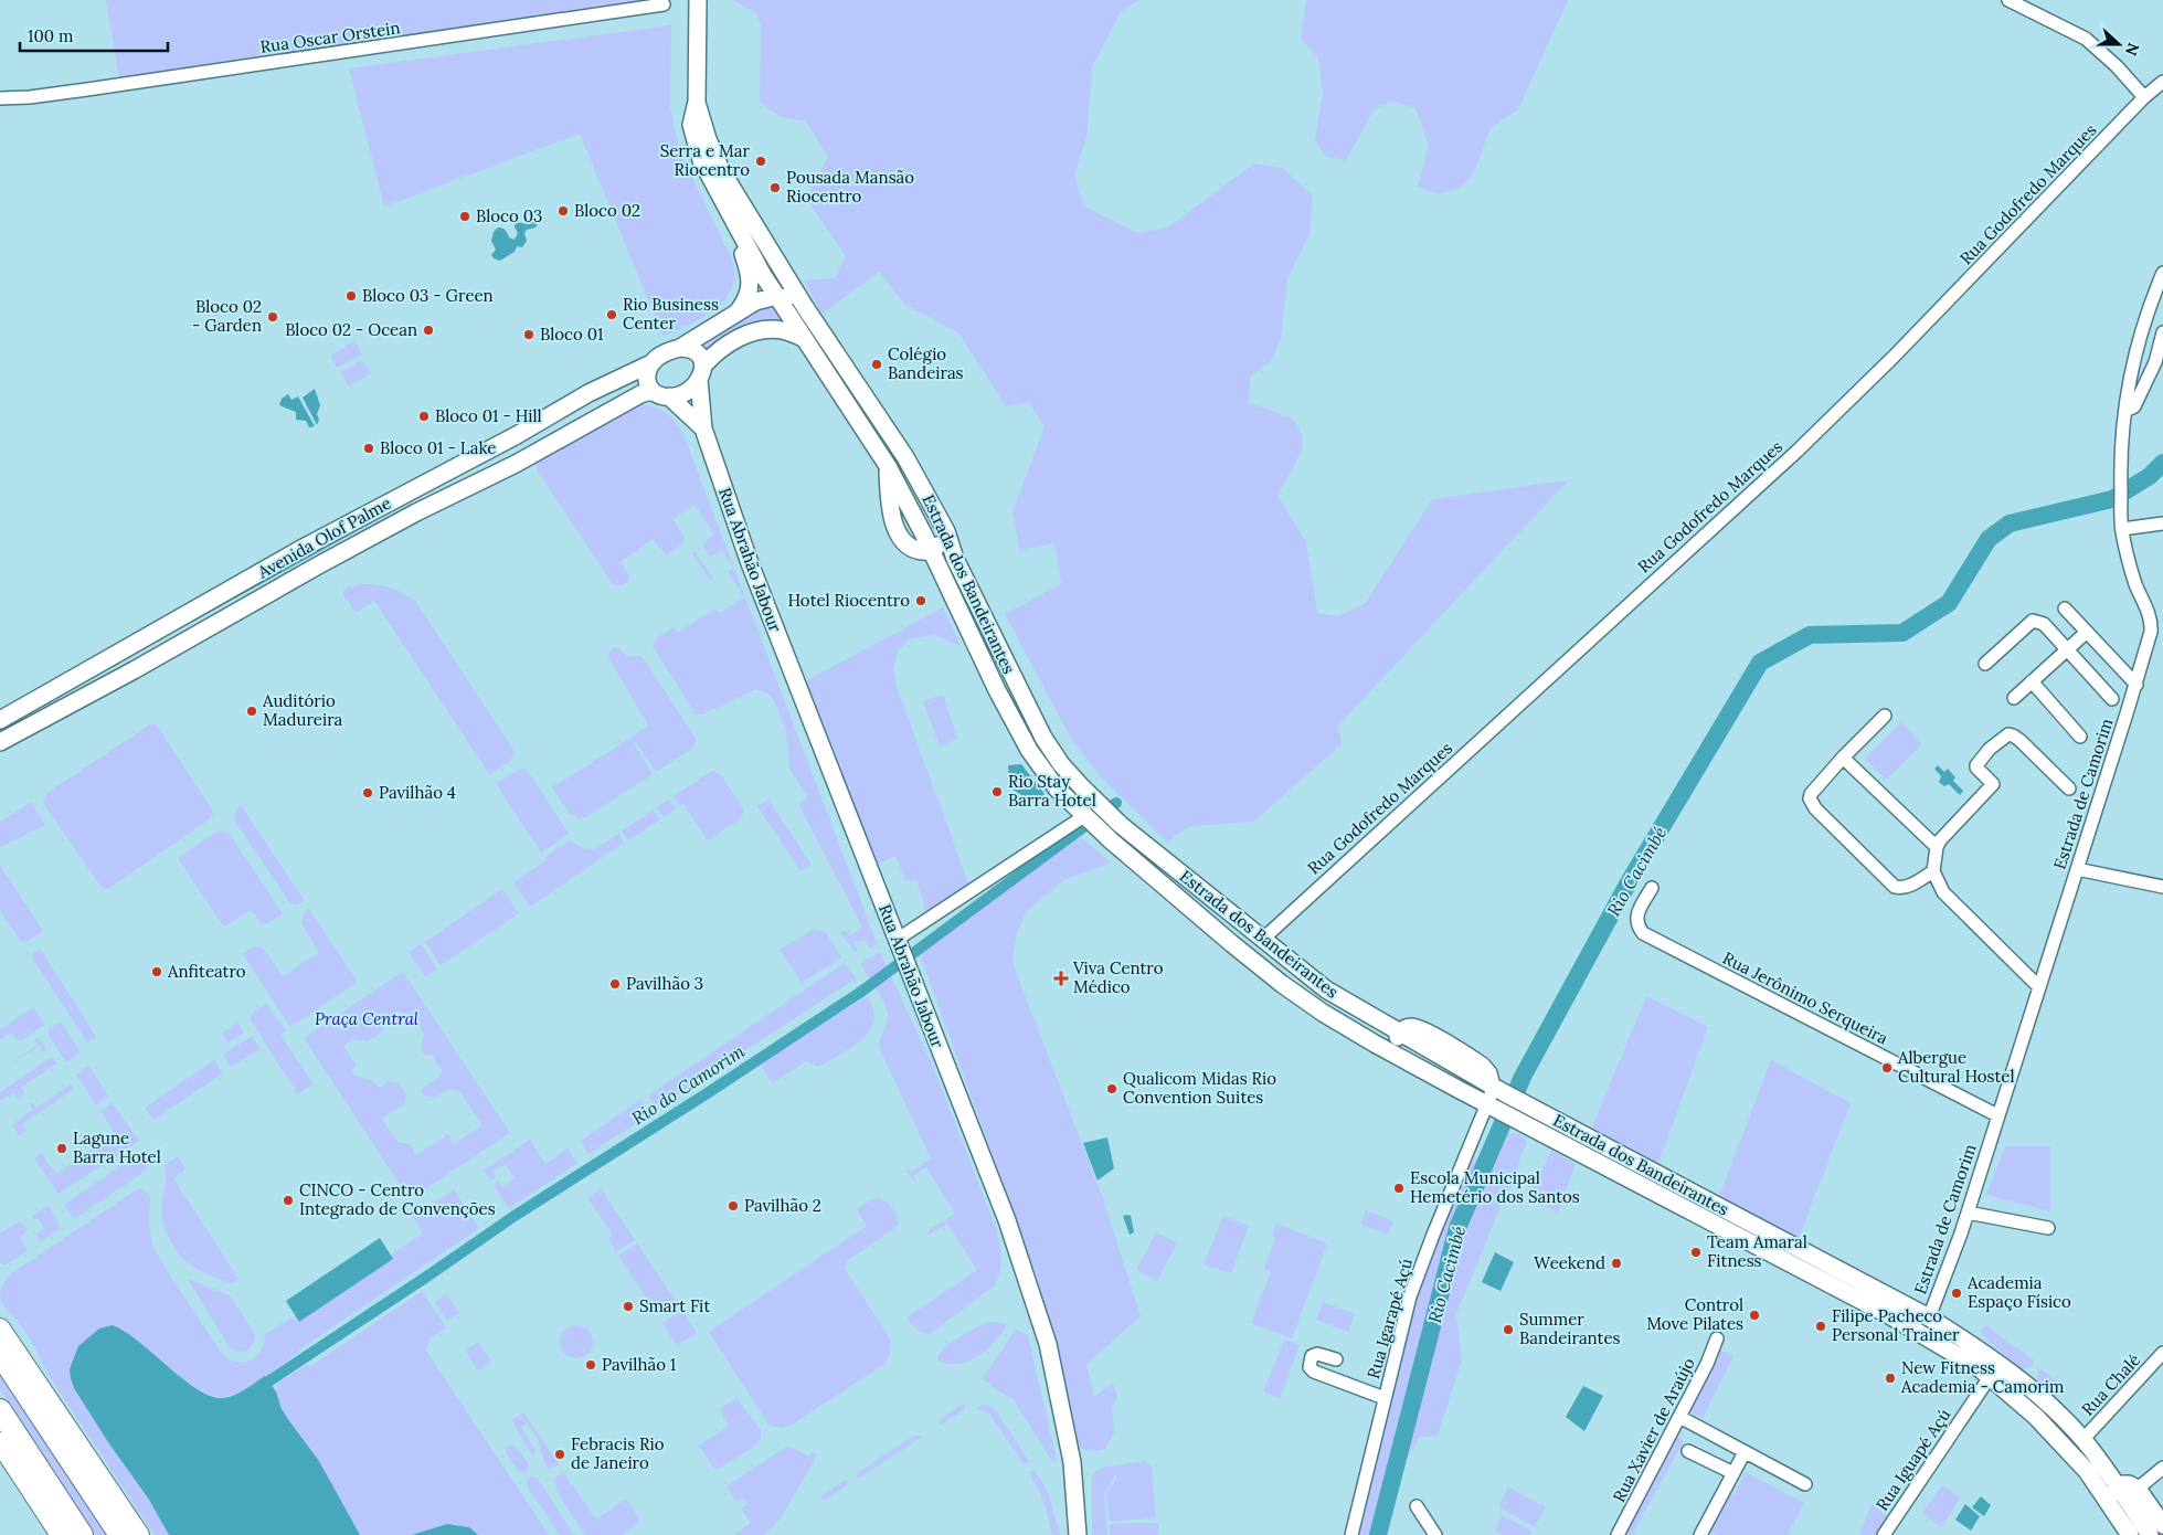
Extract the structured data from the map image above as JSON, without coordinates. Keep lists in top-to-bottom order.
{
  "streets": {
    "main road": ["Avenida Olof Palme", "Rua Abrahão Jabour", "Estrada dos Bandeirantes"],
    "street": [
      "Rua Oscar Orstein",
      "Rua Godofredo Marques",
      "Estrada de Camorim",
      "Rua Jerônimo Serqueira",
      "Rua Igarapé Açú",
      "Rua Chalé",
      "Rua Xavier de Araújo",
      "Rua Iguapé Açú"
    ]
  },
  "crossings": [
    ["Rua Godofredo Marques", "Estrada dos Bandeirantes"],
    ["Avenida Olof Palme", "Rua Abrahão Jabour"],
    ["Estrada dos Bandeirantes", "Estrada de Camorim"],
    ["Estrada dos Bandeirantes", "Rua Igarapé Açú"],
    ["Estrada dos Bandeirantes", "Rua Chalé"],
    ["Estrada dos Bandeirantes", "Rua Iguapé Açú"],
    ["Estrada de Camorim", "Rua Jerônimo Serqueira"]
  ],
  "water": ["Rio Cacimbé", "Rio do Camorim"],
  "parks": ["Praça Central"],
  "places": {
    "other": [
      "Serra e Mar Riocentro",
      "Pousada Mansão Riocentro",
      "Bloco 02",
      "Bloco 03",
      "Bloco 03 - Green",
      "Rio Business Center",
      "Bloco 02 - Garden",
      "Bloco 02 - Ocean",
      "Bloco 01",
      "Colégio Bandeiras",
      "Bloco 01 - Hill",
      "Bloco 01 - Lake",
      "Hotel Riocentro",
      "Auditório Madureira",
      "Rio Stay Barra Hotel",
      "Pavilhão 4",
      "Anfiteatro",
      "Pavilhão 3",
      "Albergue Cultural Hostel",
      "Qualicom Midas Rio Convention Suites",
      "Lagune Barra Hotel",
      "Escola Municipal Hemetério dos Santos",
      "CINCO - Centro Integrado de Convenções",
      "Pavilhão 2",
      "Team Amaral Fitness",
      "Weekend",
      "Academia Espaço Físico",
      "Smart Fit",
      "Control Move Pilates",
      "Filipe Pacheco Personal Trainer",
      "Summer Bandeirantes",
      "Pavilhão 1",
      "New Fitness Academia - Camorim",
      "Febracis Rio de Janeiro"
    ],
    "health": ["Viva Centro Médico"]
  },
  "scale_bar": "100 m",
  "north": "right"
}
